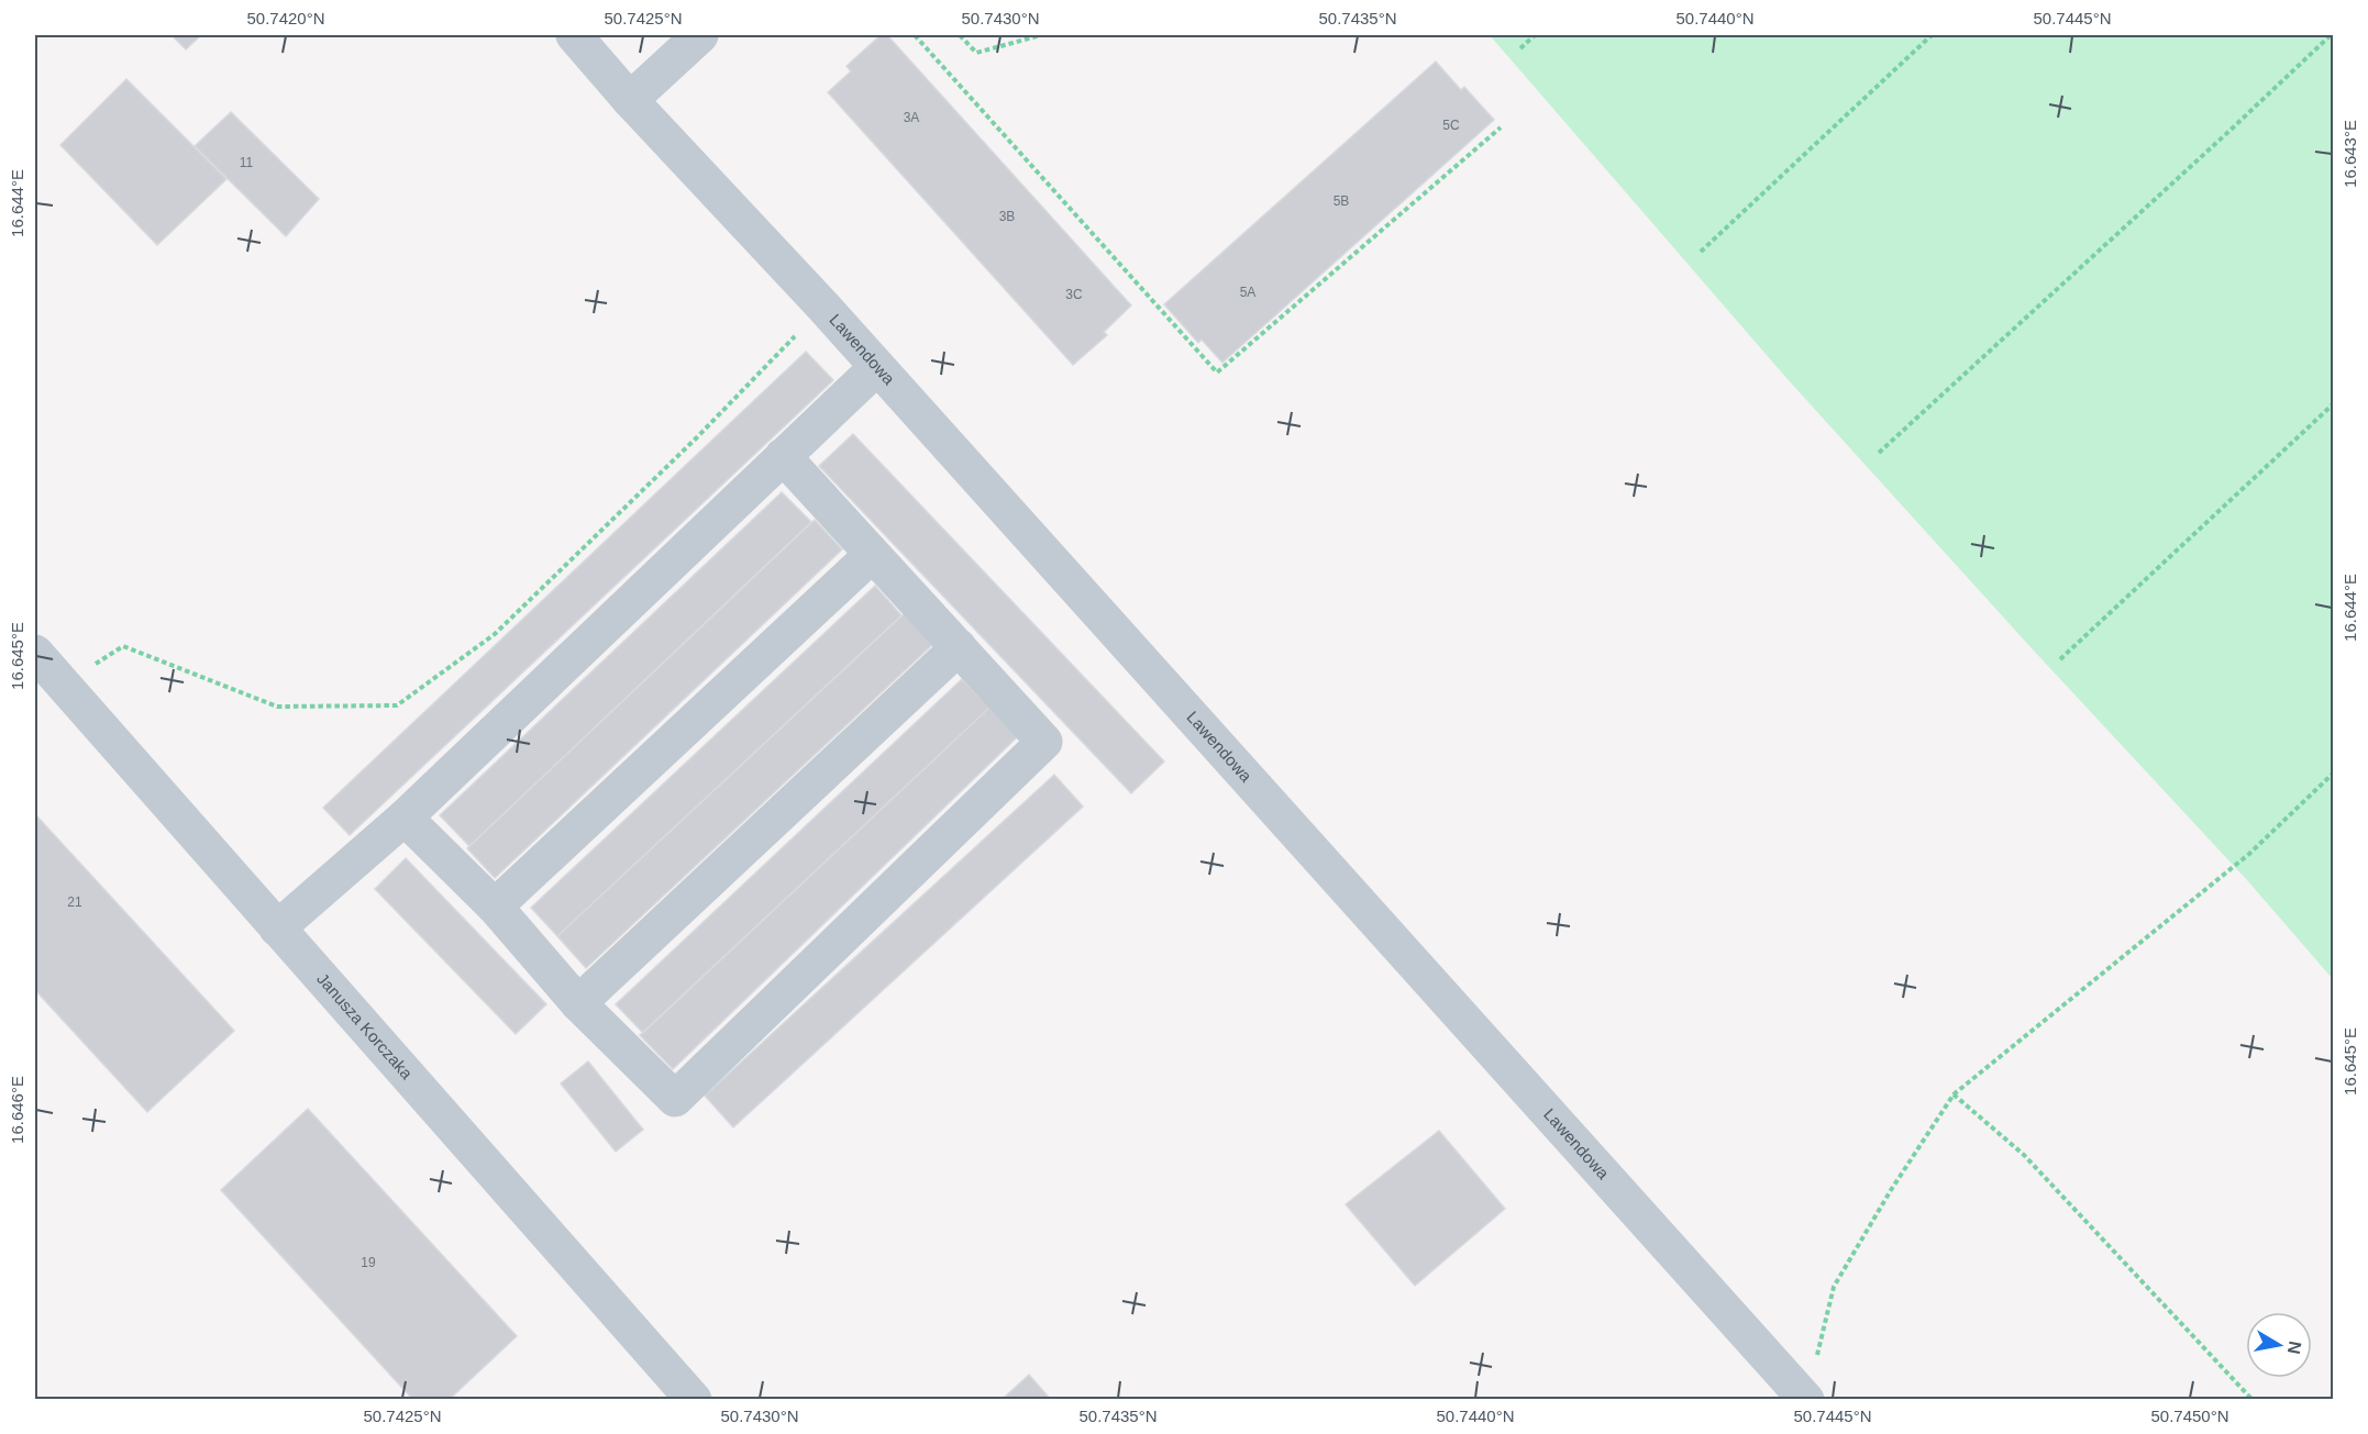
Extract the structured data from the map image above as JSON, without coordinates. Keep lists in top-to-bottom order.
{
  "streets": {
    "street": ["Lawendowa", "Janusza Korczaka"]
  },
  "house_numbers": [
    "3A",
    "5C",
    "11",
    "5B",
    "3B",
    "5A",
    "3C",
    "21",
    "19"
  ],
  "north": "right",
  "coordinates": [
    "50.7420°N",
    "50.7425°N",
    "50.7430°N",
    "50.7435°N",
    "50.7440°N",
    "50.7445°N",
    "16.643°E",
    "16.644°E",
    "16.645°E",
    "16.646°E",
    "50.7450°N"
  ]
}
